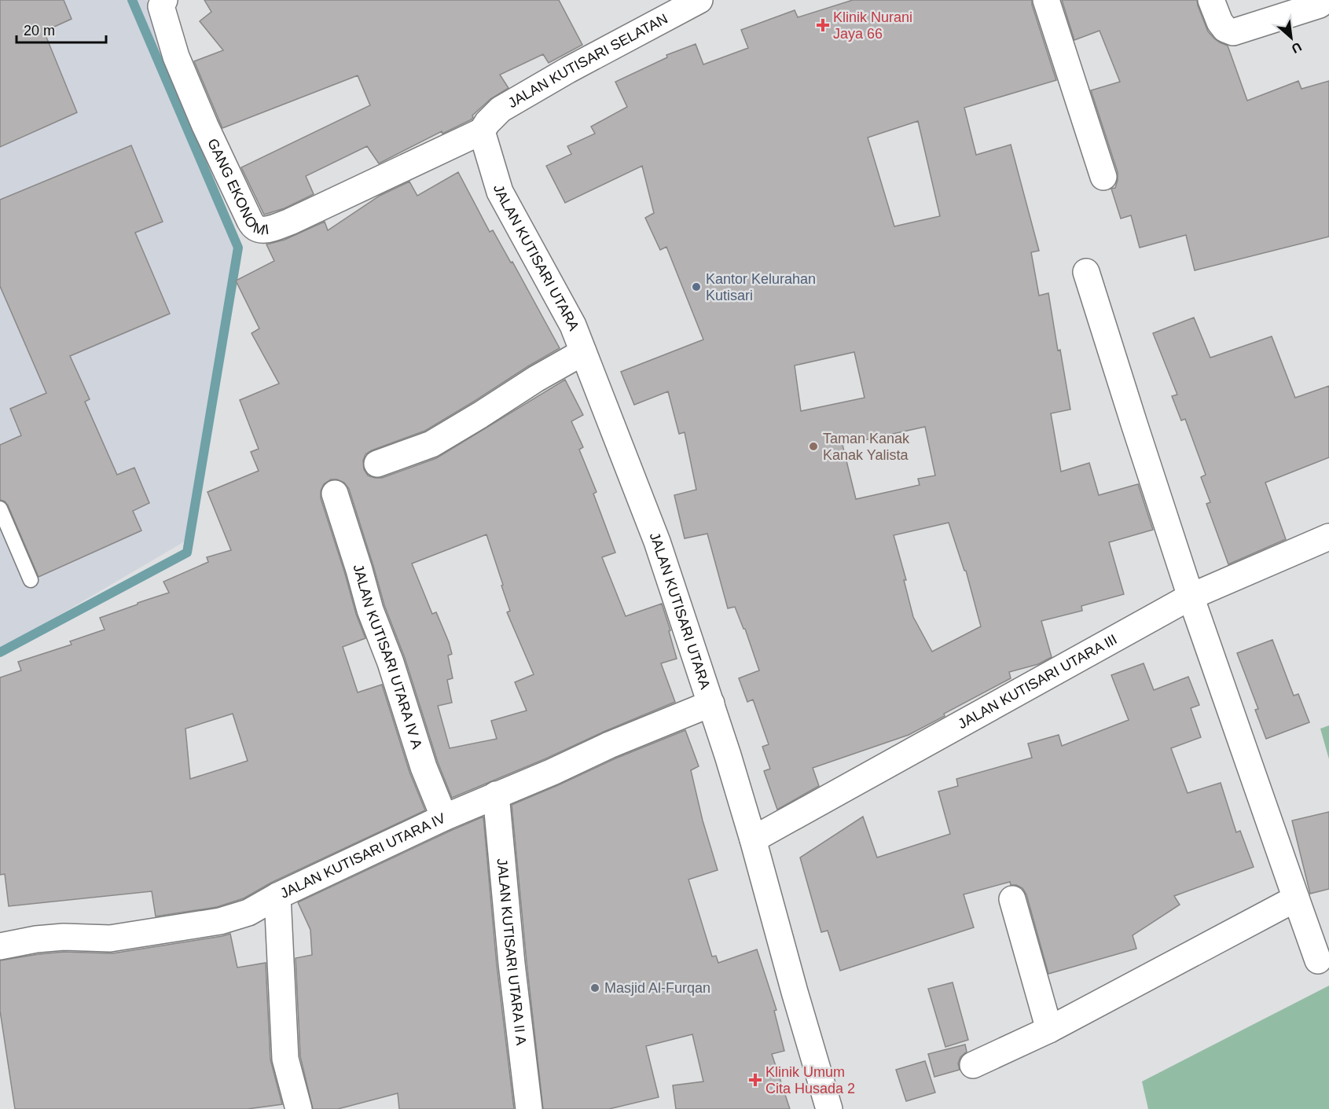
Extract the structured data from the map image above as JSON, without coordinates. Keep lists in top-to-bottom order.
{
  "streets": {
    "street": [
      "JALAN KUTISARI SELATAN",
      "GANG EKONOMI",
      "JALAN KUTISARI UTARA",
      "JALAN KUTISARI UTARA IV A",
      "JALAN KUTISARI UTARA III",
      "JALAN KUTISARI UTARA IV",
      "JALAN KUTISARI UTARA II A"
    ]
  },
  "crossings": [
    ["JALAN KUTISARI SELATAN", "GANG EKONOMI"],
    ["JALAN KUTISARI SELATAN", "JALAN KUTISARI UTARA"],
    ["GANG EKONOMI", "JALAN KUTISARI UTARA"],
    ["JALAN KUTISARI UTARA", "JALAN KUTISARI UTARA III"],
    ["JALAN KUTISARI UTARA", "JALAN KUTISARI UTARA IV"],
    ["JALAN KUTISARI UTARA IV A", "JALAN KUTISARI UTARA IV"],
    ["JALAN KUTISARI UTARA IV", "JALAN KUTISARI UTARA II A"]
  ],
  "places": {
    "health": ["Klinik Nurani Jaya 66", "Klinik Umum Cita Husada 2"],
    "other": ["Kantor Kelurahan Kutisari", "Taman Kanak Kanak Yalista", "Masjid Al-Furqan"]
  },
  "scale_bar": "20 m",
  "north": "bottom right"
}
